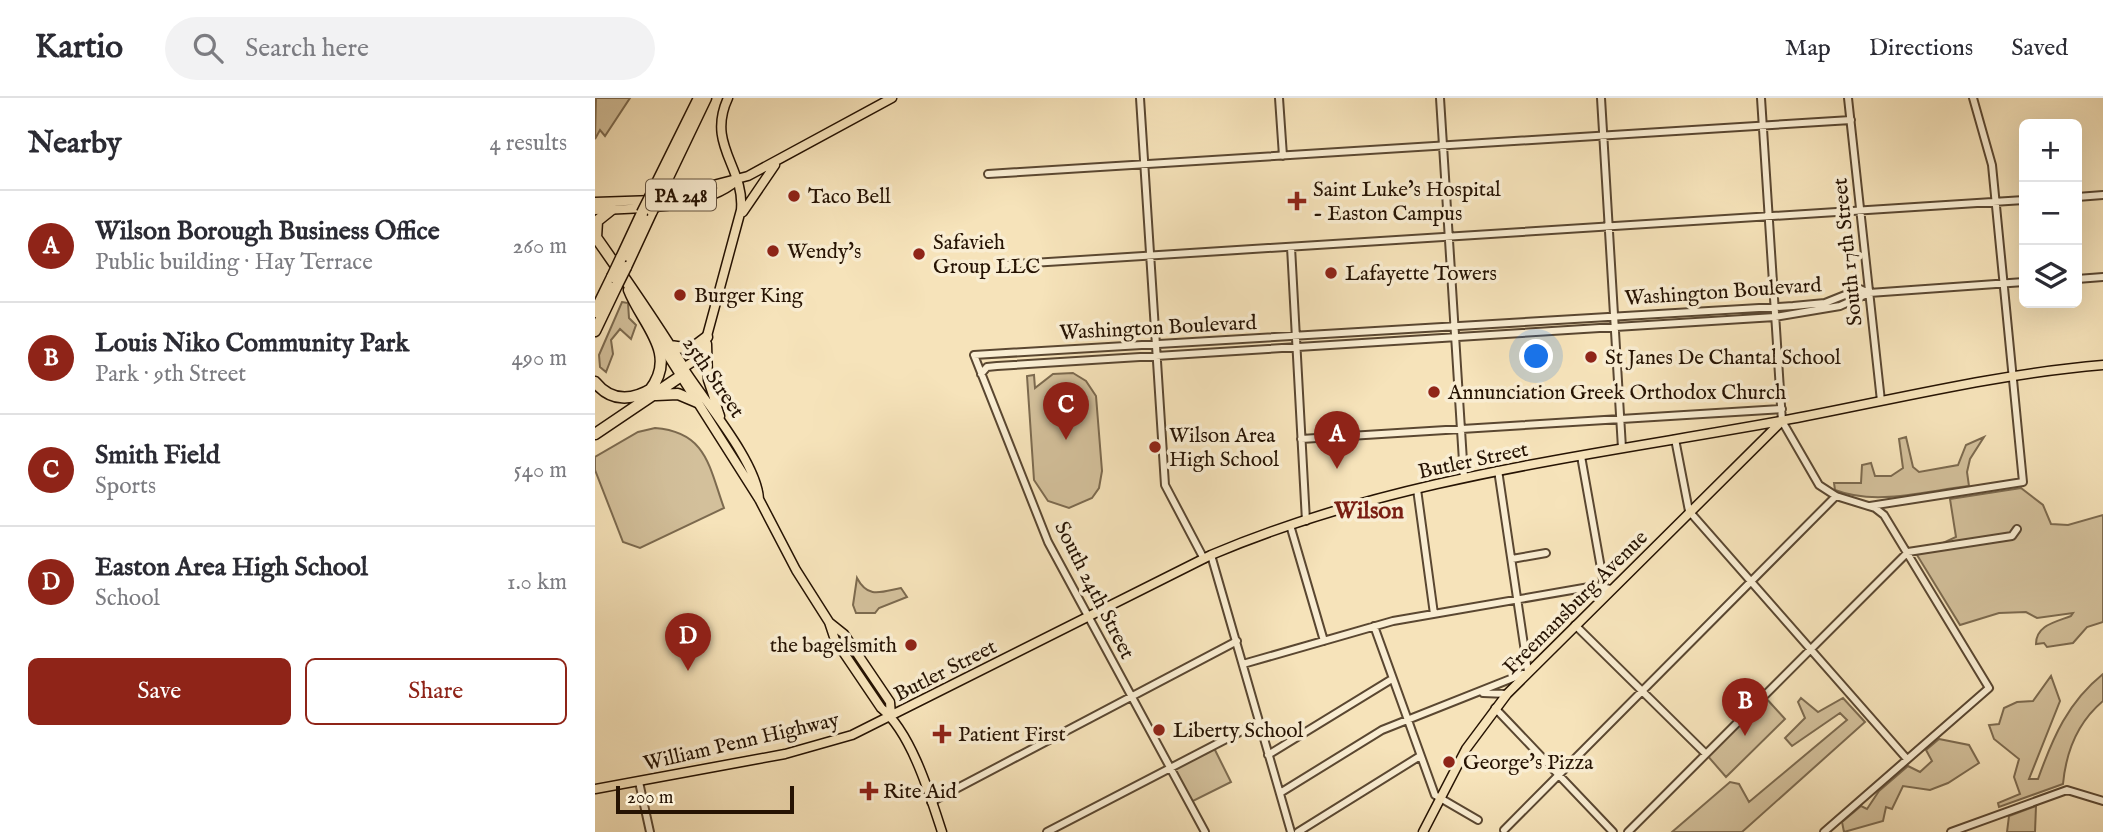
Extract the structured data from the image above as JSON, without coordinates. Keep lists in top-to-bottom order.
{
  "streets": {
    "highway": ["25th Street"],
    "main road": [
      "PA 248",
      "Butler Street",
      "Freemansburg Avenue",
      "William Penn Highway"
    ],
    "street": ["South 17th Street", "Washington Boulevard", "South 24th Street"]
  },
  "crossings": [
    ["South 17th Street", "Washington Boulevard"],
    ["South 17th Street", "Butler Street"],
    ["Washington Boulevard", "South 24th Street"],
    ["25th Street", "Butler Street"],
    ["25th Street", "William Penn Highway"],
    ["Butler Street", "South 24th Street"],
    ["Butler Street", "Freemansburg Avenue"],
    ["Butler Street", "William Penn Highway"]
  ],
  "districts": ["Wilson"],
  "places": {
    "other": [
      "Taco Bell",
      "Wendy's",
      "Safavieh Group LLC",
      "Lafayette Towers",
      "Burger King",
      "St Janes De Chantal School",
      "Annunciation Greek Orthodox Church",
      "Wilson Area High School",
      "the bagelsmith",
      "Liberty School",
      "George's Pizza"
    ],
    "health": ["Saint Luke's Hospital - Easton Campus", "Patient First", "Rite Aid"]
  },
  "scale_bar": "200 m",
  "page": {
    "header": "Kartio",
    "search": "Search here",
    "nav": ["Map", "Directions", "Saved"],
    "heading": ["Nearby", "4 results"],
    "map_buttons": ["+", "−"],
    "list": [
      {
        "mark": "A",
        "name": "Wilson Borough Business Office",
        "note": "Public building · Hay Terrace",
        "value": "260 m"
      },
      {
        "mark": "B",
        "name": "Louis Niko Community Park",
        "note": "Park · 9th Street",
        "value": "490 m"
      },
      {
        "mark": "C",
        "name": "Smith Field",
        "note": "Sports",
        "value": "540 m"
      },
      {
        "mark": "D",
        "name": "Easton Area High School",
        "note": "School",
        "value": "1.0 km"
      }
    ],
    "pins": [
      "C",
      "A",
      "D",
      "B"
    ],
    "buttons": ["Save", "Share"],
    "scale": "200 m"
  }
}
